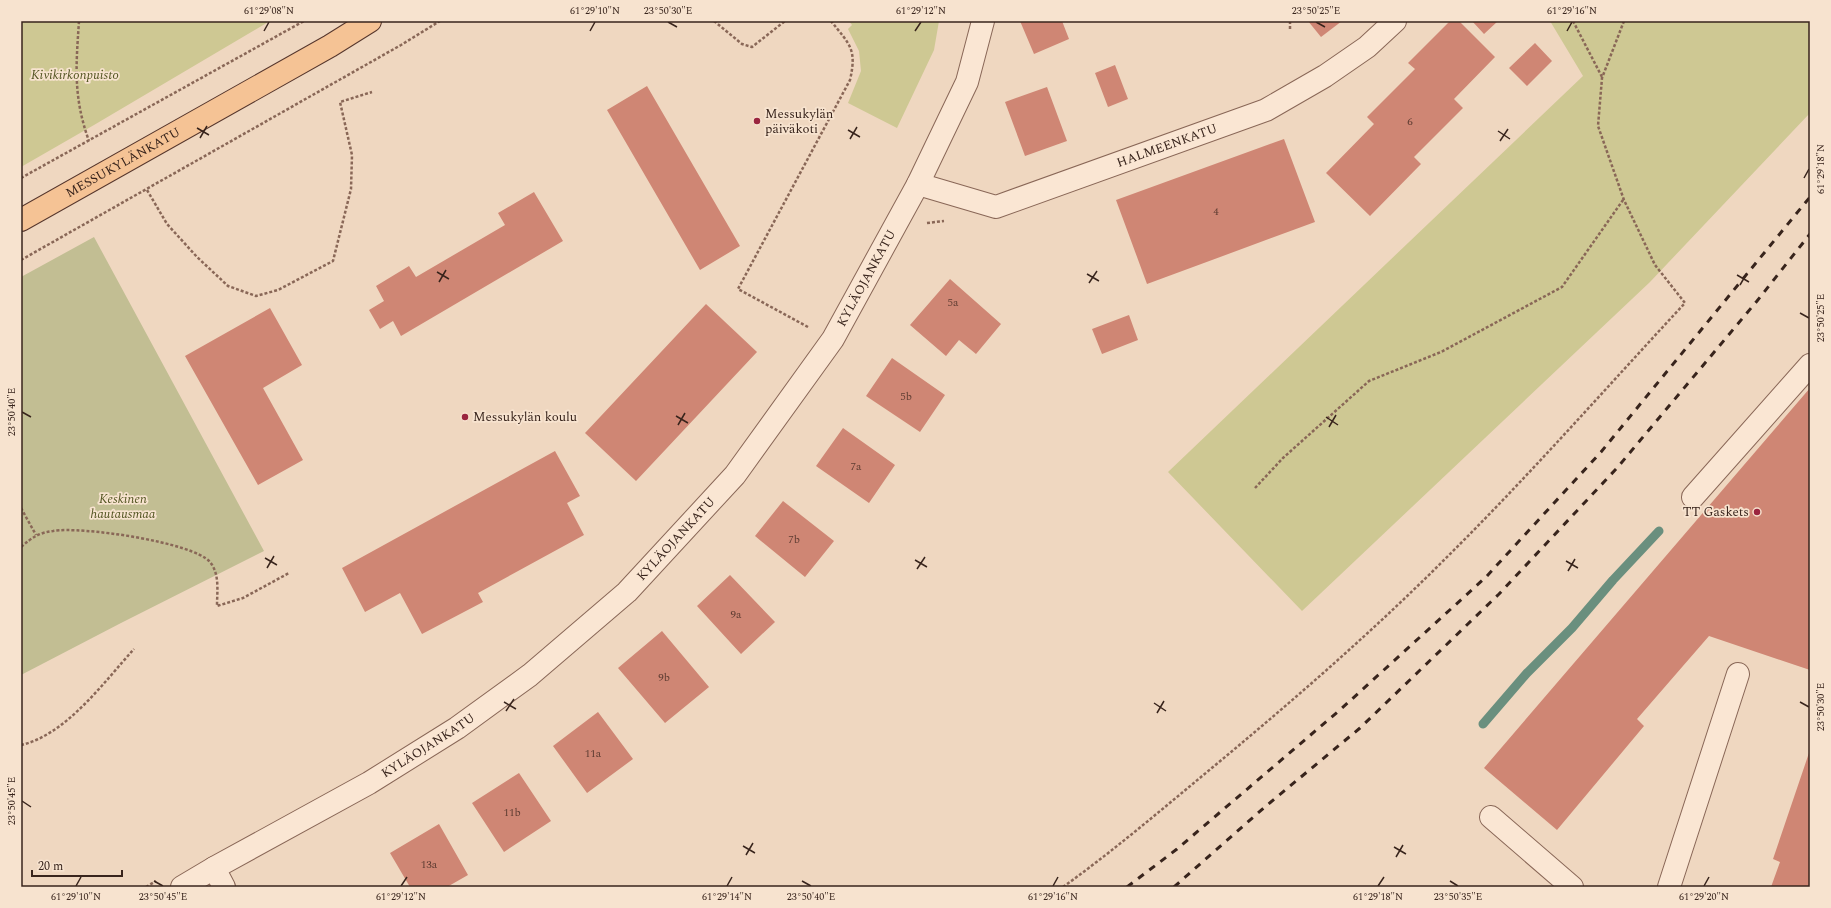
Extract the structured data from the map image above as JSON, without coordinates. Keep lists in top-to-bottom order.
{
  "streets": {
    "main road": ["MESSUKYLÄNKATU"],
    "street": ["HALMEENKATU", "KYLÄOJANKATU"]
  },
  "crossings": [
    ["HALMEENKATU", "KYLÄOJANKATU"]
  ],
  "parks": ["Kivikirkonpuisto", "Keskinen hautausmaa"],
  "places": ["Messukylän päiväkoti", "Messukylän koulu", "TT Gaskets"],
  "house_numbers": [
    "6",
    "4",
    "5a",
    "5b",
    "7a",
    "7b",
    "9a",
    "9b",
    "11a",
    "11b",
    "13a"
  ],
  "scale_bar": "20 m",
  "coordinates": [
    "61°29'08\"N",
    "61°29'10\"N",
    "23°50'30\"E",
    "61°29'12\"N",
    "23°50'25\"E",
    "61°29'16\"N",
    "61°29'18\"N",
    "23°50'40\"E",
    "23°50'45\"E",
    "61°29'14\"N",
    "23°50'35\"E",
    "61°29'20\"N"
  ]
}
